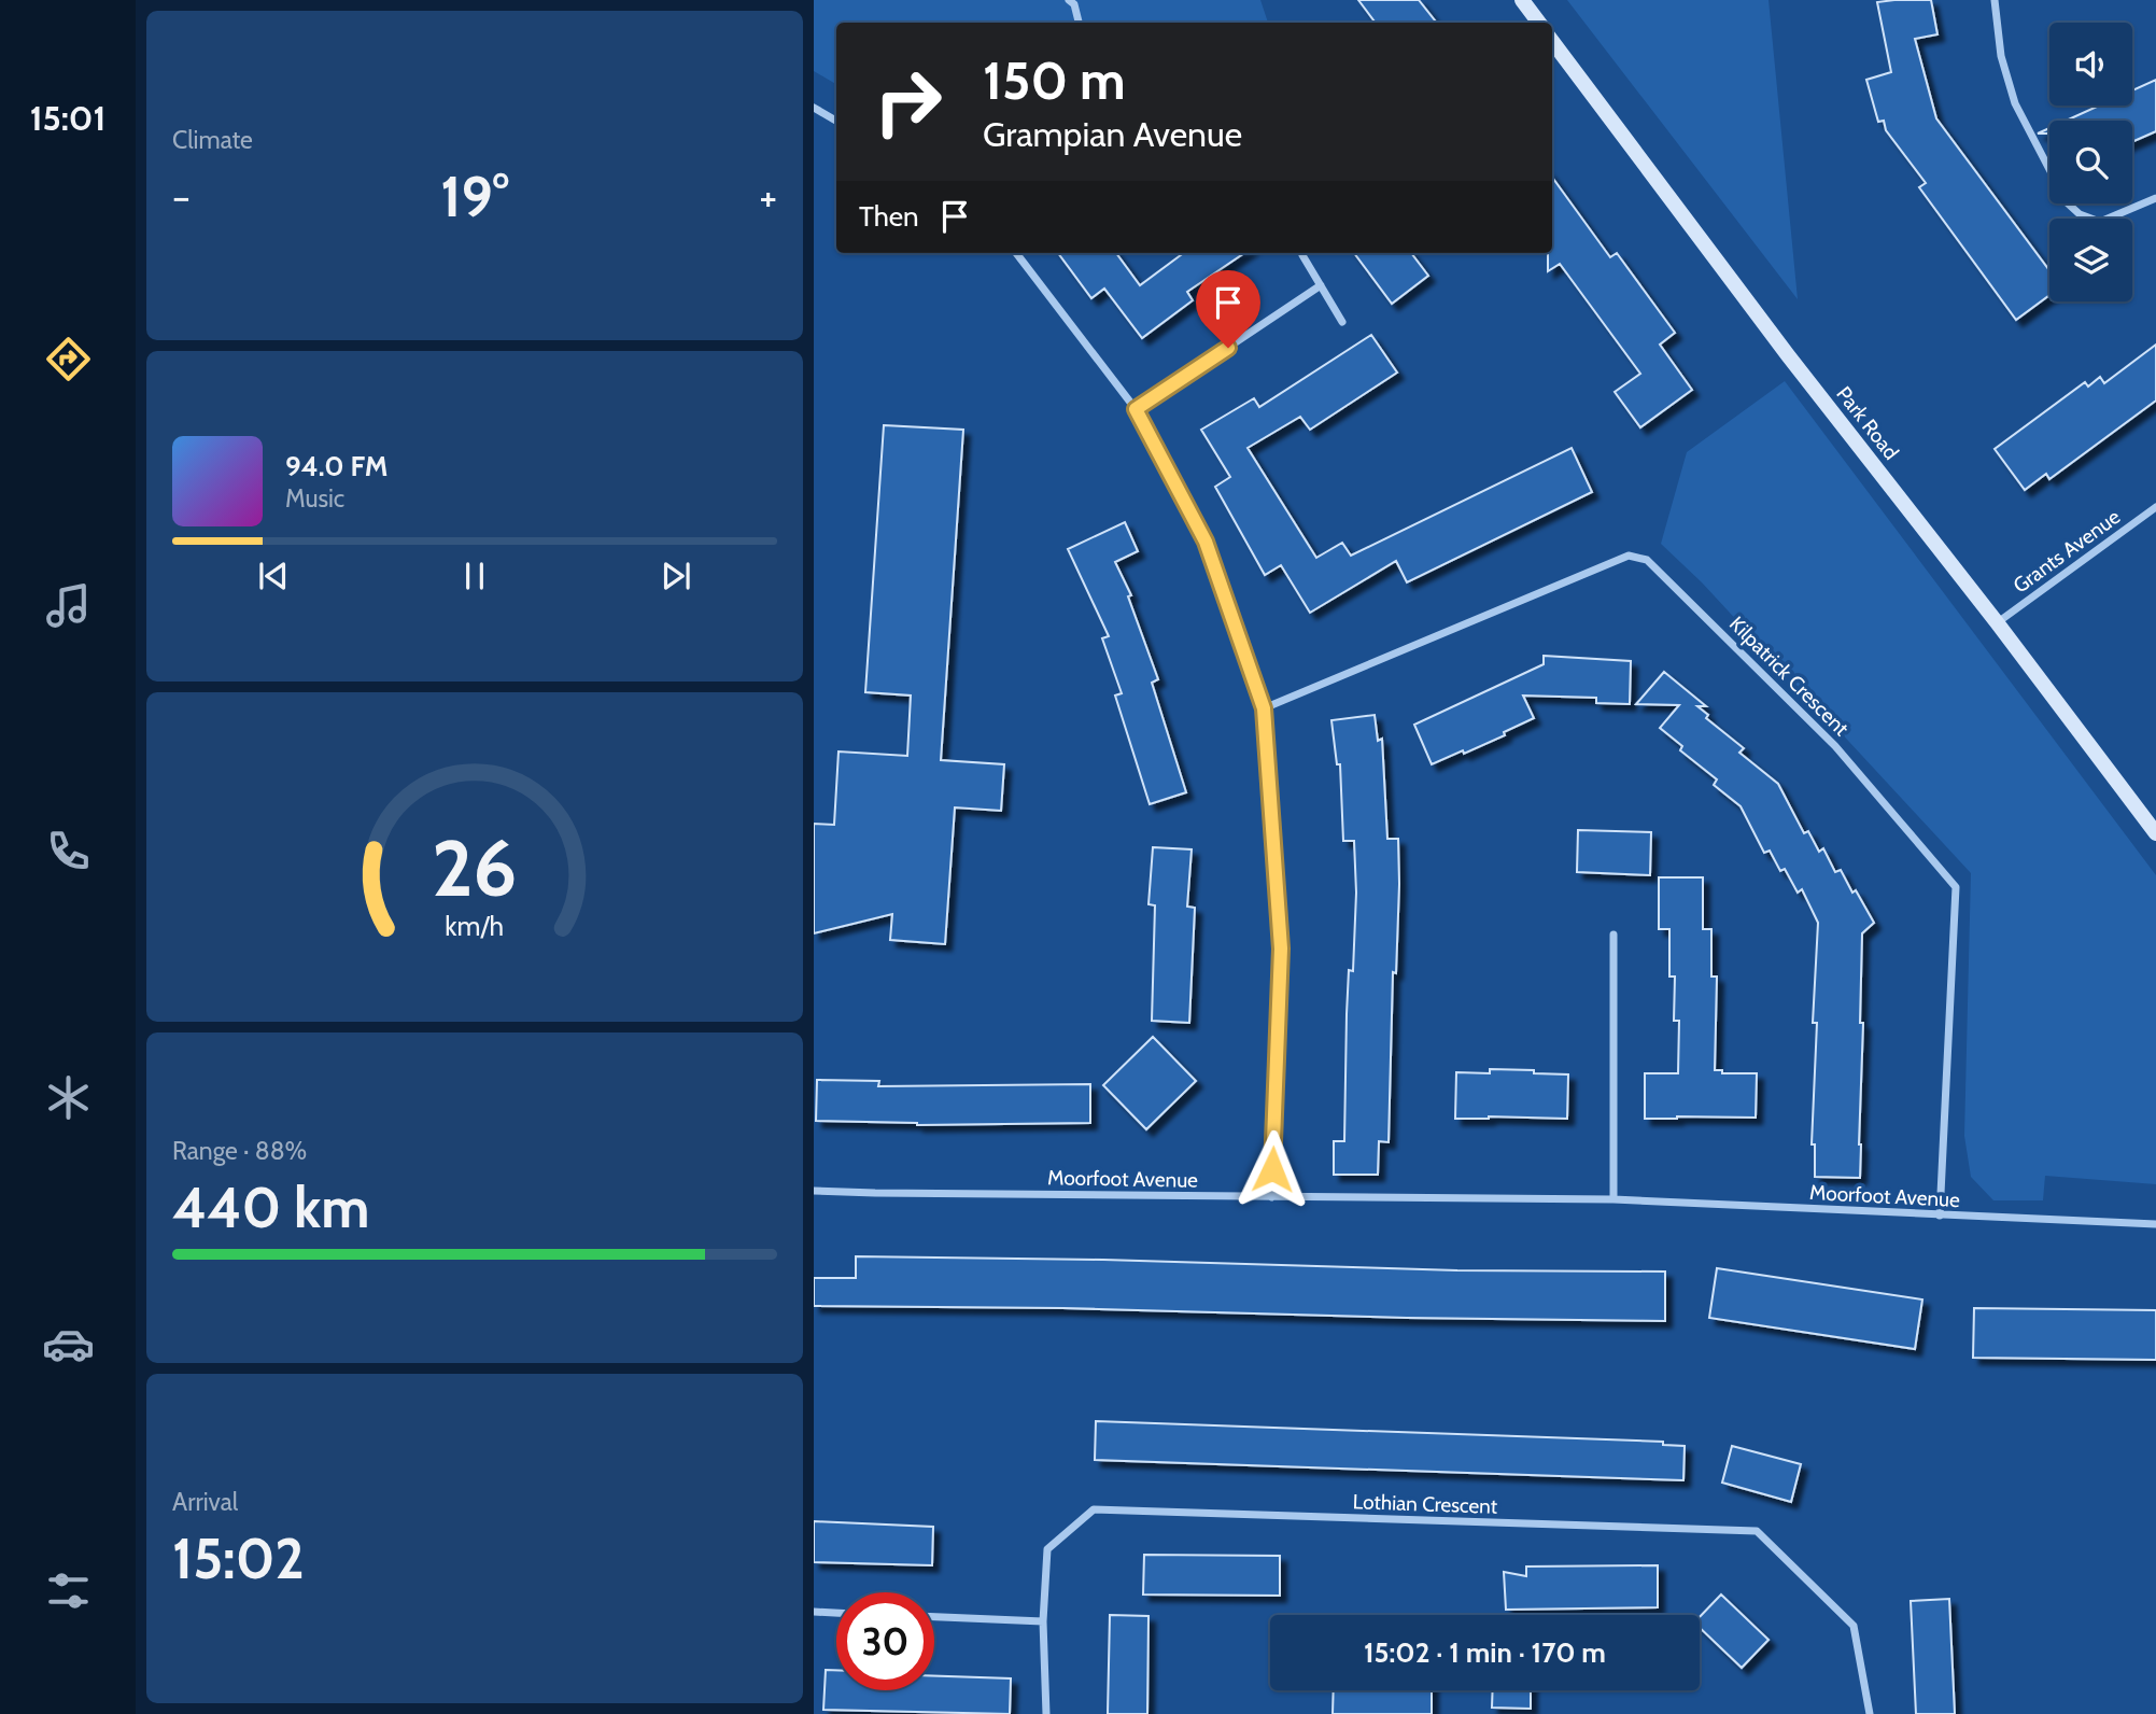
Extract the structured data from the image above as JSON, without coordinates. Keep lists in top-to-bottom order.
{
  "streets": {
    "street": [
      "Park Road",
      "Grants Avenue",
      "Kilpatrick Crescent",
      "Moorfoot Avenue",
      "Lothian Crescent"
    ]
  },
  "crossings": [
    ["Park Road", "Grants Avenue"],
    ["Kilpatrick Crescent", "Moorfoot Avenue"]
  ],
  "page": {
    "tabs": "15:01",
    "tile": [
      "Climate",
      ["Range · 88%", "440 km"],
      ["Arrival", "15:02"]
    ],
    "turn": ["150 m", "Grampian Avenue"],
    "heat": ["−", "19°", "+"],
    "then": "Then",
    "song": ["94.0 FM", "Music"],
    "limit": "30",
    "trip": "15:02 · 1 min · 170 m",
    "gauge": ["26", "km/h"]
  }
}
